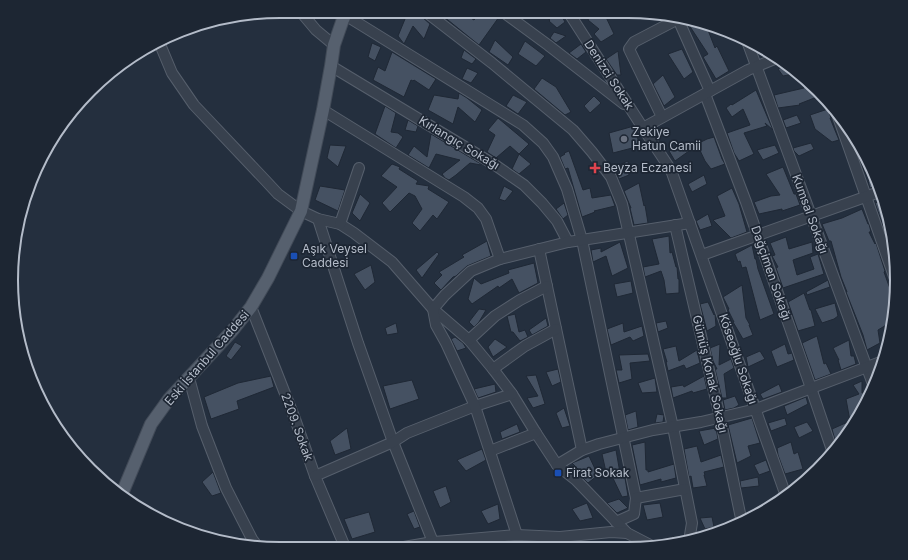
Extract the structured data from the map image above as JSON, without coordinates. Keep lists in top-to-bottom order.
{
  "streets": {
    "main road": ["Eski İstanbul Caddesi"],
    "street": [
      "Denizci Sokak",
      "Kırlangıç Sokağı",
      "Kumsal Sokağı",
      "Dağçimen Sokağı",
      "Köseoğlu Sokağı",
      "Gümüş Konak Sokağı",
      "2209. Sokak"
    ]
  },
  "crossings": [
    ["Denizci Sokak", "Köseoğlu Sokağı"],
    ["Kırlangıç Sokağı", "Eski İstanbul Caddesi"],
    ["Eski İstanbul Caddesi", "2209. Sokak"]
  ],
  "places": {
    "other": ["Zekiye Hatun Camii"],
    "health": ["Beyza Eczanesi"],
    "transit": ["Aşık Veysel Caddesi", "Firat Sokak"]
  }
}
